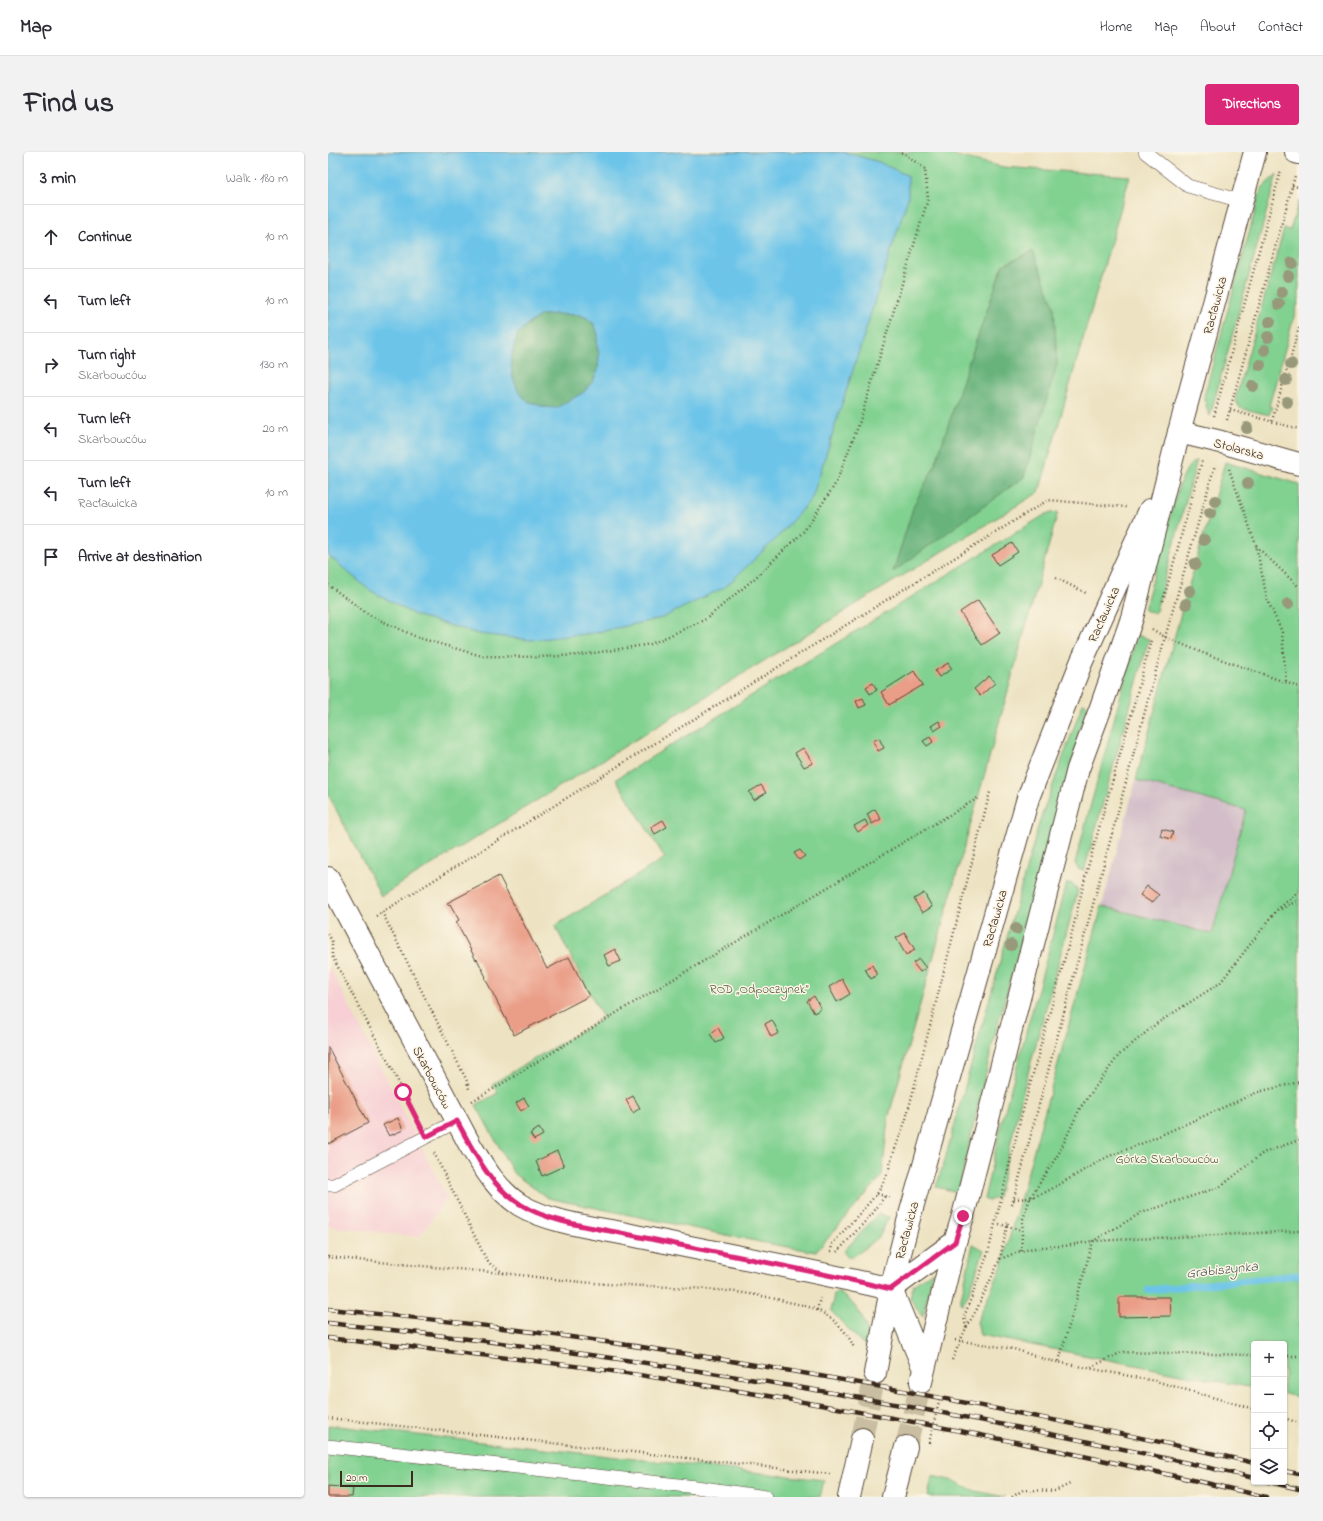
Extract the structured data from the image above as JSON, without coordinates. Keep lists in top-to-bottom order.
{
  "streets": {
    "street": ["Racławicka", "Stolarska", "Skarbowców"]
  },
  "crossings": [
    ["Racławicka", "Stolarska"],
    ["Racławicka", "Skarbowców"]
  ],
  "water": ["Grabiszynka"],
  "parks": ["ROD „Odpoczynek”", "Górka Skarbowców"],
  "scale_bar": "20 m",
  "page": {
    "header": "Map",
    "nav": [
      "Home",
      "Map",
      "About",
      "Contact"
    ],
    "title": "Find us",
    "buttons": "Directions",
    "heading": ["3 min", "Walk · 180 m"],
    "list": [
      ["Continue", "10 m"],
      ["Turn left", "10 m"],
      ["Turn right", "Skarbowców", "130 m"],
      ["Turn left", "Skarbowców", "20 m"],
      ["Turn left", "Racławicka", "10 m"],
      "Arrive at destination"
    ],
    "map_buttons": ["+", "−"],
    "scale": "20 m"
  }
}
